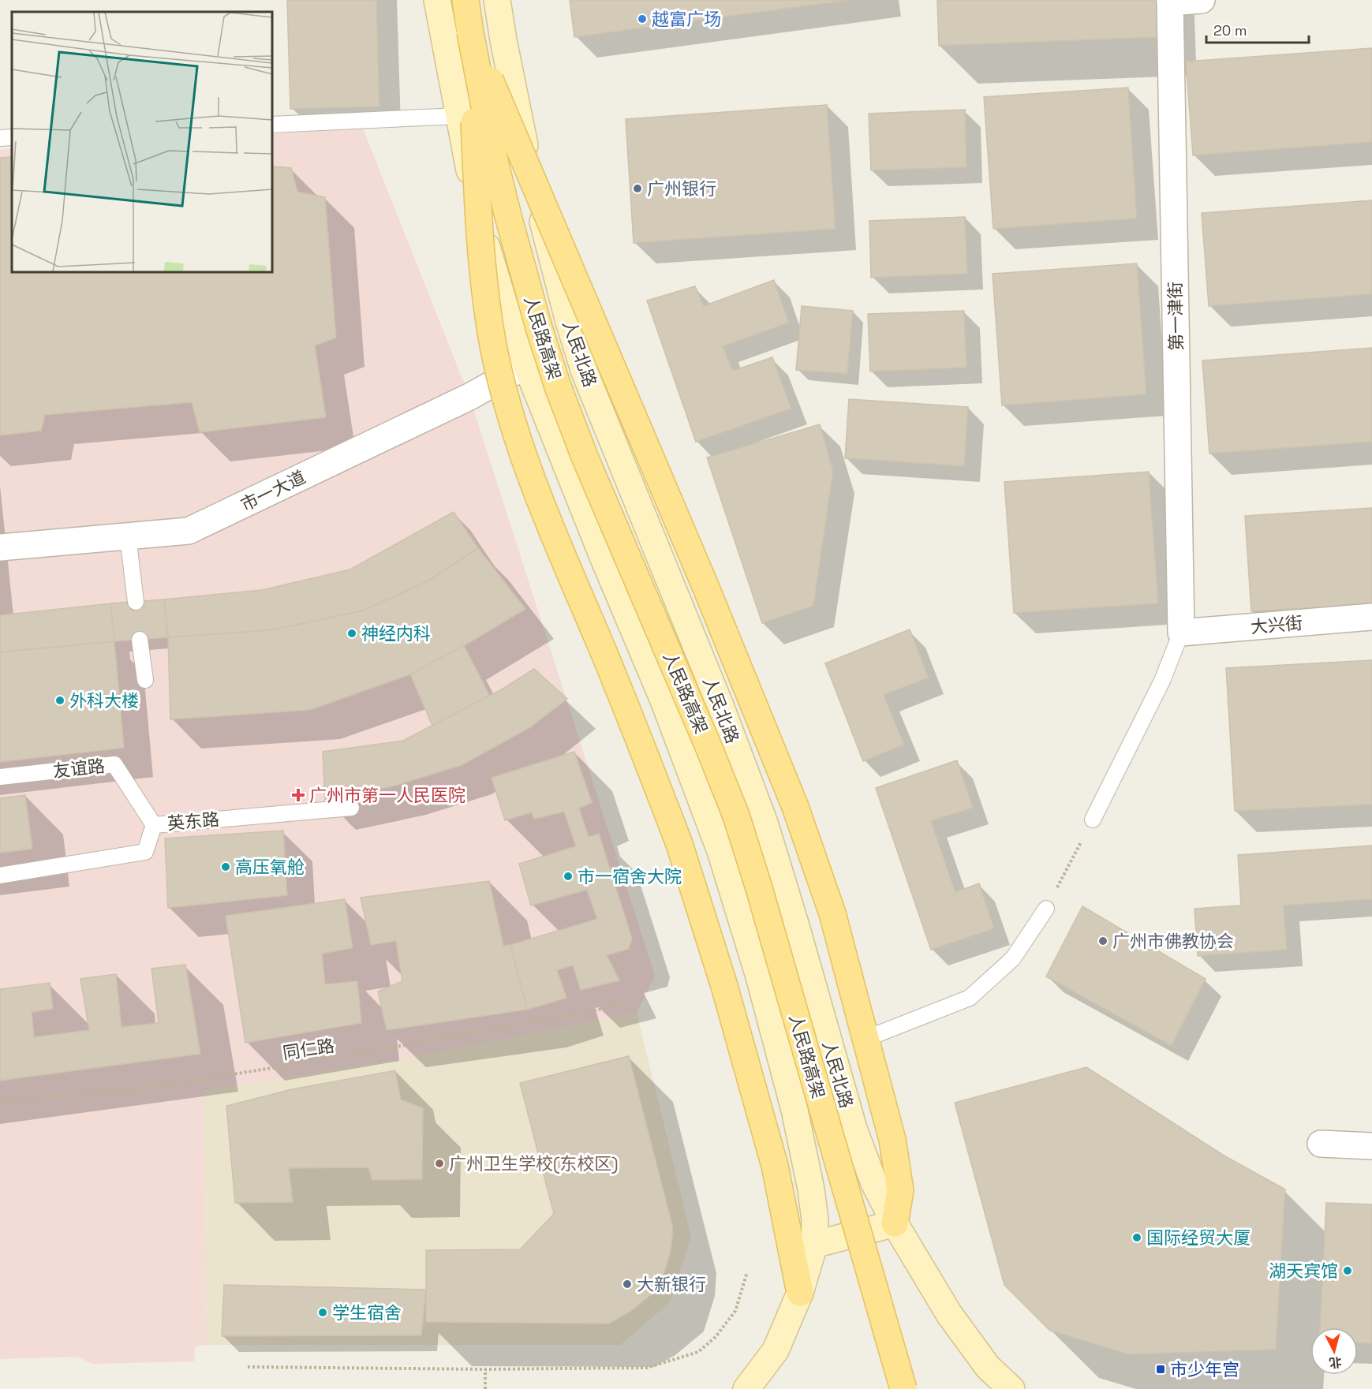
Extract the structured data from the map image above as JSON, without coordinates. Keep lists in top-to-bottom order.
{
  "streets": {
    "main road": ["人民路高架", "人民北路"],
    "street": ["第一津街", "市一大道", "大兴街"],
    "lane": ["友谊路", "英东路"],
    "path": ["同仁路"]
  },
  "crossings": [
    ["第一津街", "大兴街"],
    ["友谊路", "英东路"]
  ],
  "places": {
    "other": [
      "越富广场",
      "广州银行",
      "神经内科",
      "外科大楼",
      "高压氧舱",
      "市一宿舍大院",
      "广州市佛教协会",
      "广州卫生学校(东校区)",
      "国际经贸大厦",
      "湖天宾馆",
      "大新银行",
      "学生宿舍"
    ],
    "health": ["广州市第一人民医院"],
    "transit": ["市少年宫"]
  },
  "scale_bar": "20 m",
  "north": "bottom"
}
